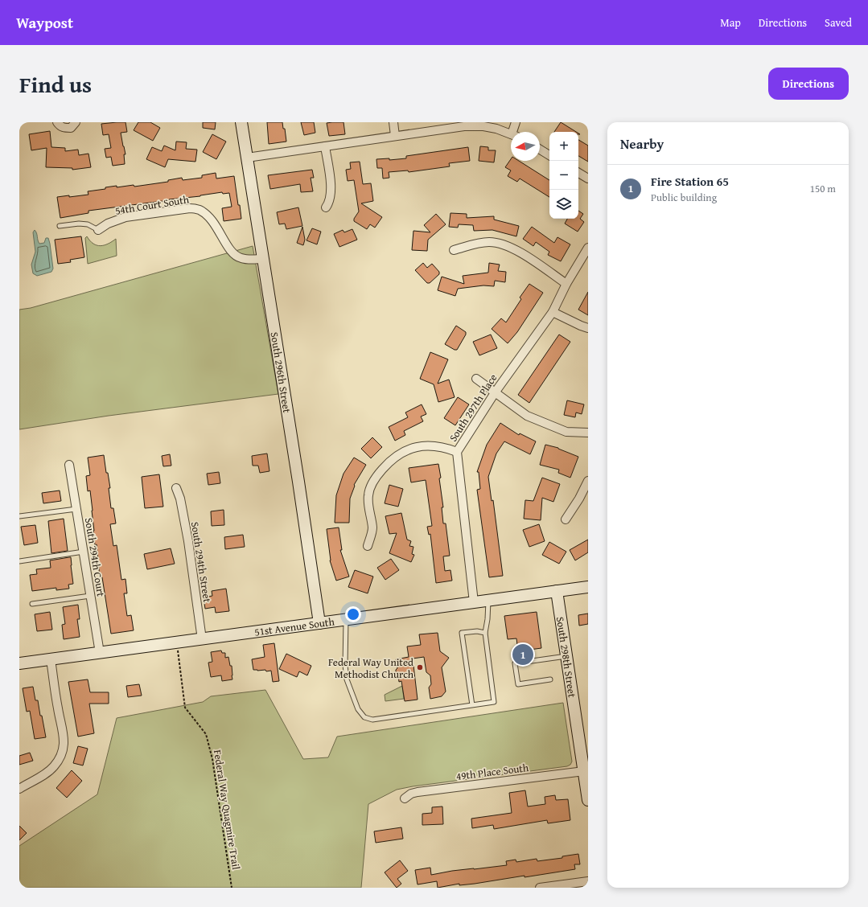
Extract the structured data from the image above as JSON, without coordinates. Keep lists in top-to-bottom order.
{
  "streets": {
    "street": [
      "54th Court South",
      "South 296th Street",
      "South 297th Place",
      "South 294th Court",
      "South 294th Street",
      "51st Avenue South",
      "South 298th Street",
      "49th Place South"
    ],
    "path": ["Federal Way Quagmire Trail"]
  },
  "crossings": [
    ["54th Court South", "South 296th Street"],
    ["South 296th Street", "51st Avenue South"],
    ["South 297th Place", "51st Avenue South"],
    ["South 294th Court", "51st Avenue South"],
    ["South 294th Street", "51st Avenue South"],
    ["51st Avenue South", "South 298th Street"],
    ["51st Avenue South", "Federal Way Quagmire Trail"],
    ["South 298th Street", "49th Place South"]
  ],
  "places": ["Federal Way United Methodist Church"],
  "north": "left",
  "page": {
    "header": "Waypost",
    "nav": ["Map", "Directions", "Saved"],
    "title": "Find us",
    "buttons": "Directions",
    "heading": "Nearby",
    "map_buttons": ["+", "−"],
    "list": [
      {
        "mark": "1",
        "name": "Fire Station 65",
        "note": "Public building",
        "value": "150 m"
      }
    ],
    "pins": "1"
  }
}
